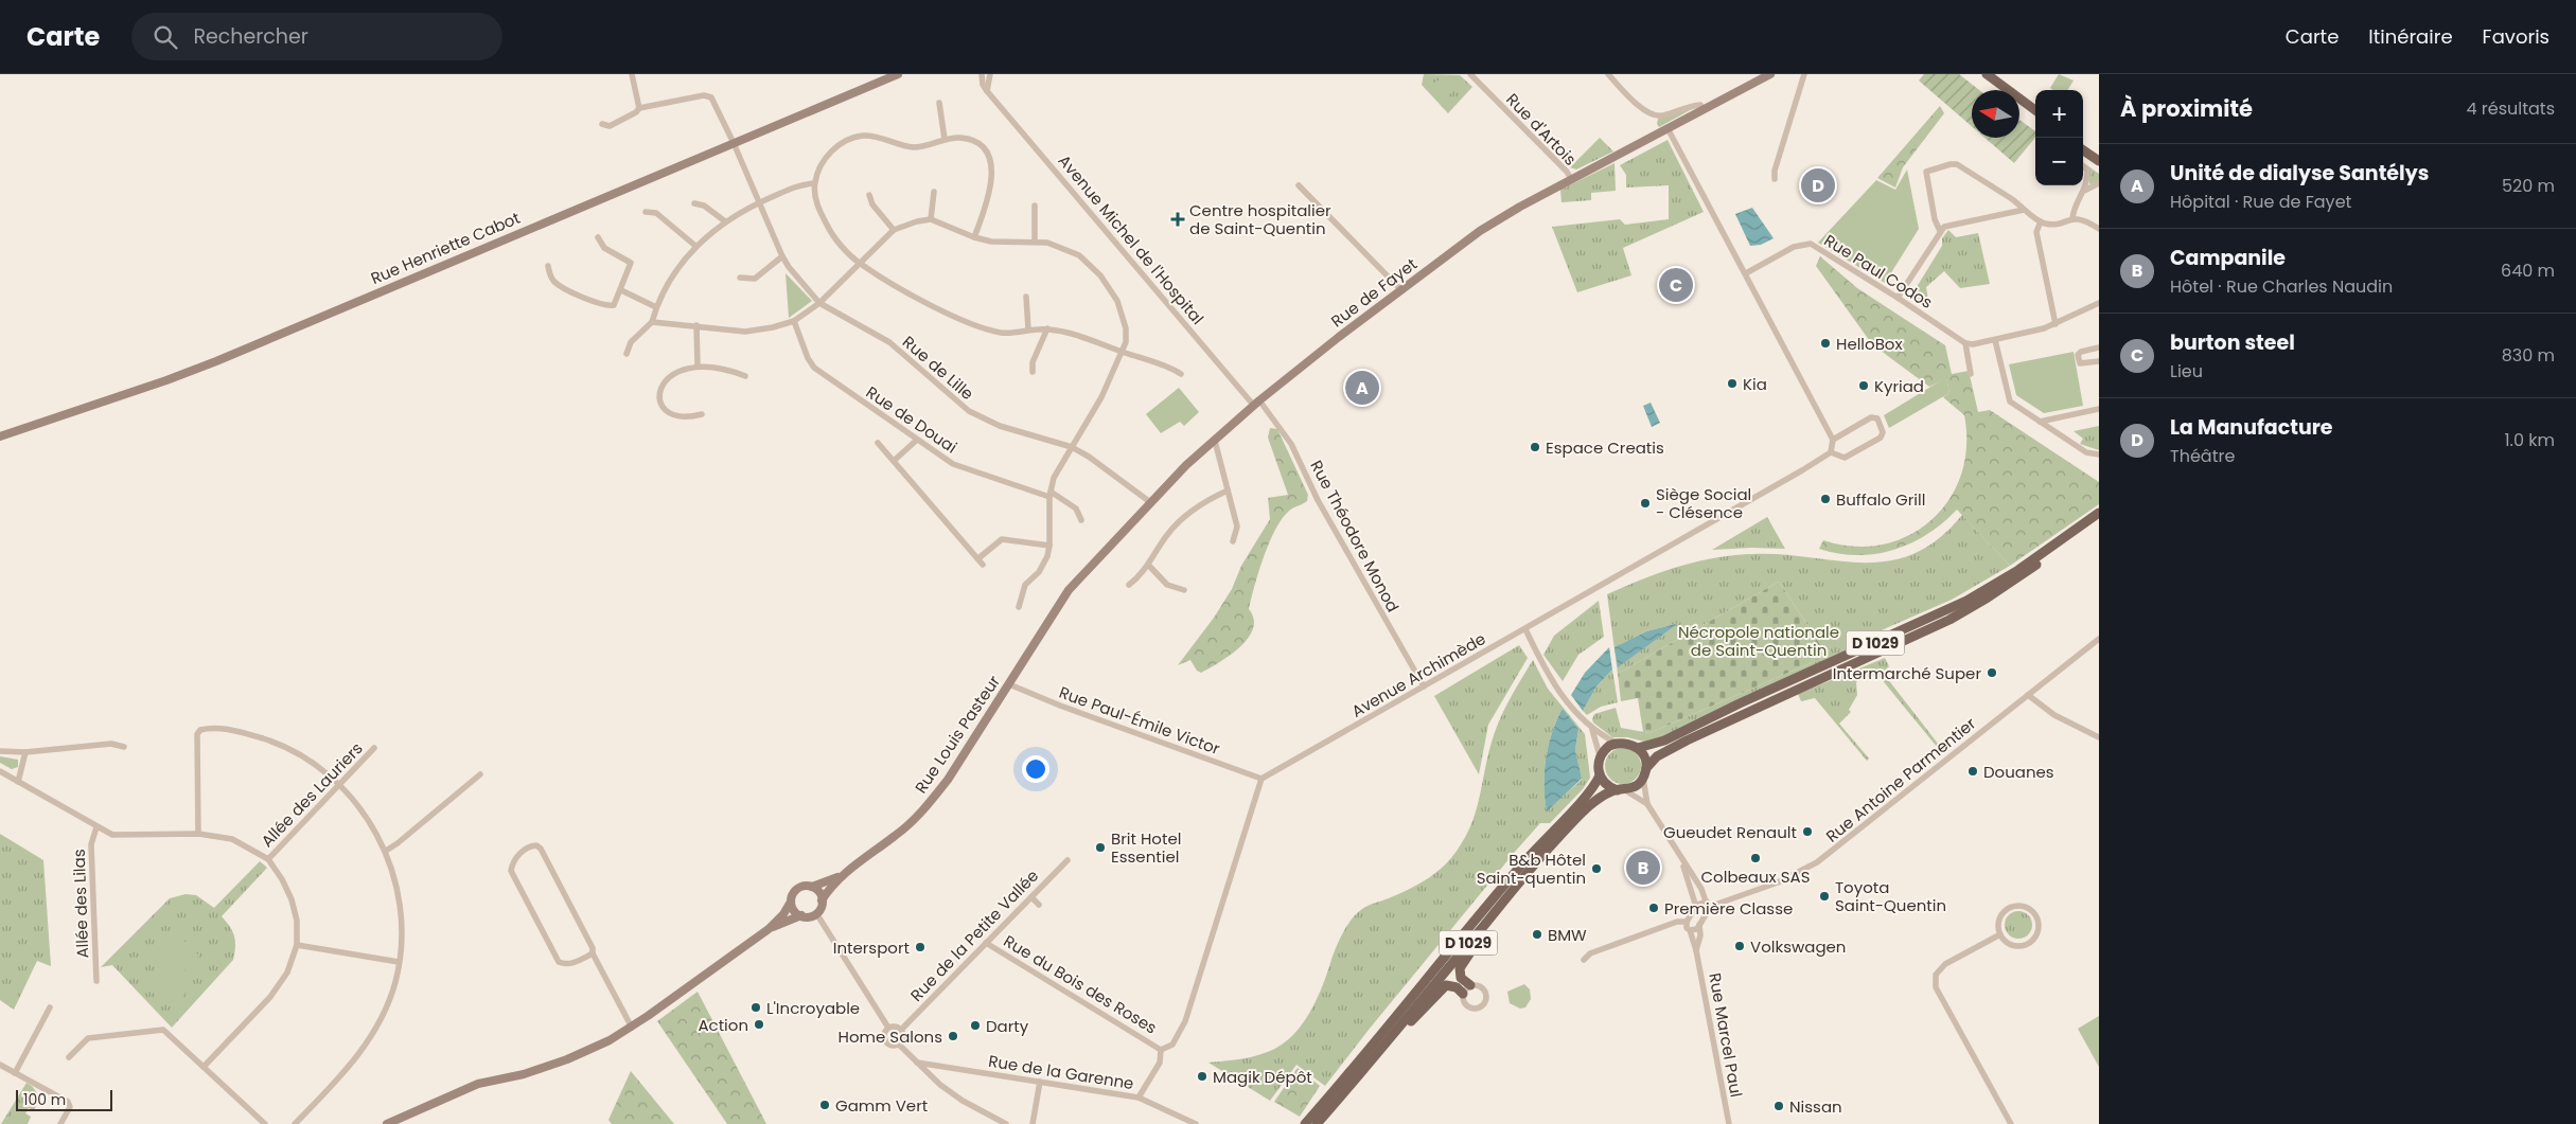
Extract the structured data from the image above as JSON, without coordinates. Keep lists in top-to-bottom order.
{
  "streets": {
    "main road": [
      "Rue Henriette Cabot",
      "Rue de Fayet",
      "D 1029",
      "Rue Louis Pasteur"
    ],
    "street": [
      "Rue d'Artois",
      "Avenue Michel de l'Hospital",
      "Rue Paul Codos",
      "Rue de Lille",
      "Rue de Douai",
      "Rue Théodore Monod",
      "Avenue Archimède",
      "Rue Paul-Émile Victor",
      "Rue Antoine Parmentier",
      "Allée des Lauriers",
      "Allée des Lilas",
      "Rue de la Petite Vallée",
      "Rue du Bois des Roses",
      "Rue Marcel Paul",
      "Rue de la Garenne"
    ]
  },
  "crossings": [
    ["Rue d'Artois", "Rue de Fayet"],
    ["Avenue Michel de l'Hospital", "Rue de Fayet"],
    ["Avenue Michel de l'Hospital", "Rue Théodore Monod"],
    ["Rue Henriette Cabot", "Rue de Lille"],
    ["Rue de Fayet", "Rue de Lille"],
    ["Rue de Fayet", "Rue Théodore Monod"],
    ["Rue de Fayet", "Rue Louis Pasteur"],
    ["Rue Théodore Monod", "Avenue Archimède"],
    ["Avenue Archimède", "Rue Paul-Émile Victor"],
    ["Rue Paul-Émile Victor", "Rue Louis Pasteur"],
    ["Rue de la Petite Vallée", "Rue du Bois des Roses"]
  ],
  "parks": ["Nécropole nationale de Saint-Quentin"],
  "places": {
    "health": ["Centre hospitalier de Saint-Quentin"],
    "other": [
      "HelloBox",
      "Kia",
      "Kyriad",
      "Espace Creatis",
      "Buffalo Grill",
      "Siège Social - Clésence",
      "Intermarché Super",
      "Douanes",
      "Gueudet Renault",
      "Brit Hotel Essentiel",
      "Colbeaux SAS",
      "B&b Hôtel Saint-quentin",
      "Toyota Saint-Quentin",
      "Première Classe",
      "BMW",
      "Volkswagen",
      "Intersport",
      "L'Incroyable",
      "Action",
      "Darty",
      "Home Salons",
      "Magik Dépôt",
      "Gamm Vert",
      "Nissan"
    ]
  },
  "scale_bar": "100 m",
  "north": "left",
  "page": {
    "header": "Carte",
    "search": "Rechercher",
    "nav": ["Carte", "Itinéraire", "Favoris"],
    "heading": ["À proximité", "4 résultats"],
    "map_buttons": ["+", "−"],
    "list": [
      {
        "mark": "A",
        "name": "Unité de dialyse Santélys",
        "note": "Hôpital · Rue de Fayet",
        "value": "520 m"
      },
      {
        "mark": "B",
        "name": "Campanile",
        "note": "Hôtel · Rue Charles Naudin",
        "value": "640 m"
      },
      {
        "mark": "C",
        "name": "burton steel",
        "note": "Lieu",
        "value": "830 m"
      },
      {
        "mark": "D",
        "name": "La Manufacture",
        "note": "Théâtre",
        "value": "1.0 km"
      }
    ],
    "pins": [
      "D",
      "C",
      "A",
      "B"
    ],
    "scale": "100 m"
  }
}
